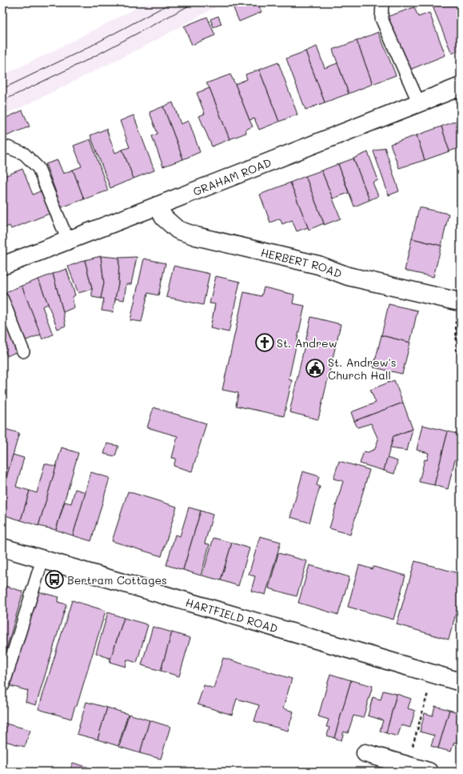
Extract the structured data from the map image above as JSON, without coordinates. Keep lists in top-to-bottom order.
{
  "streets": {
    "street": ["GRAHAM ROAD", "HERBERT ROAD", "HARTFIELD ROAD"]
  },
  "crossings": [
    ["GRAHAM ROAD", "HERBERT ROAD"]
  ],
  "places": {
    "church": ["St. Andrew"],
    "public building": ["St. Andrew's Church Hall"],
    "bus stop": ["Bertram Cottages"]
  }
}
